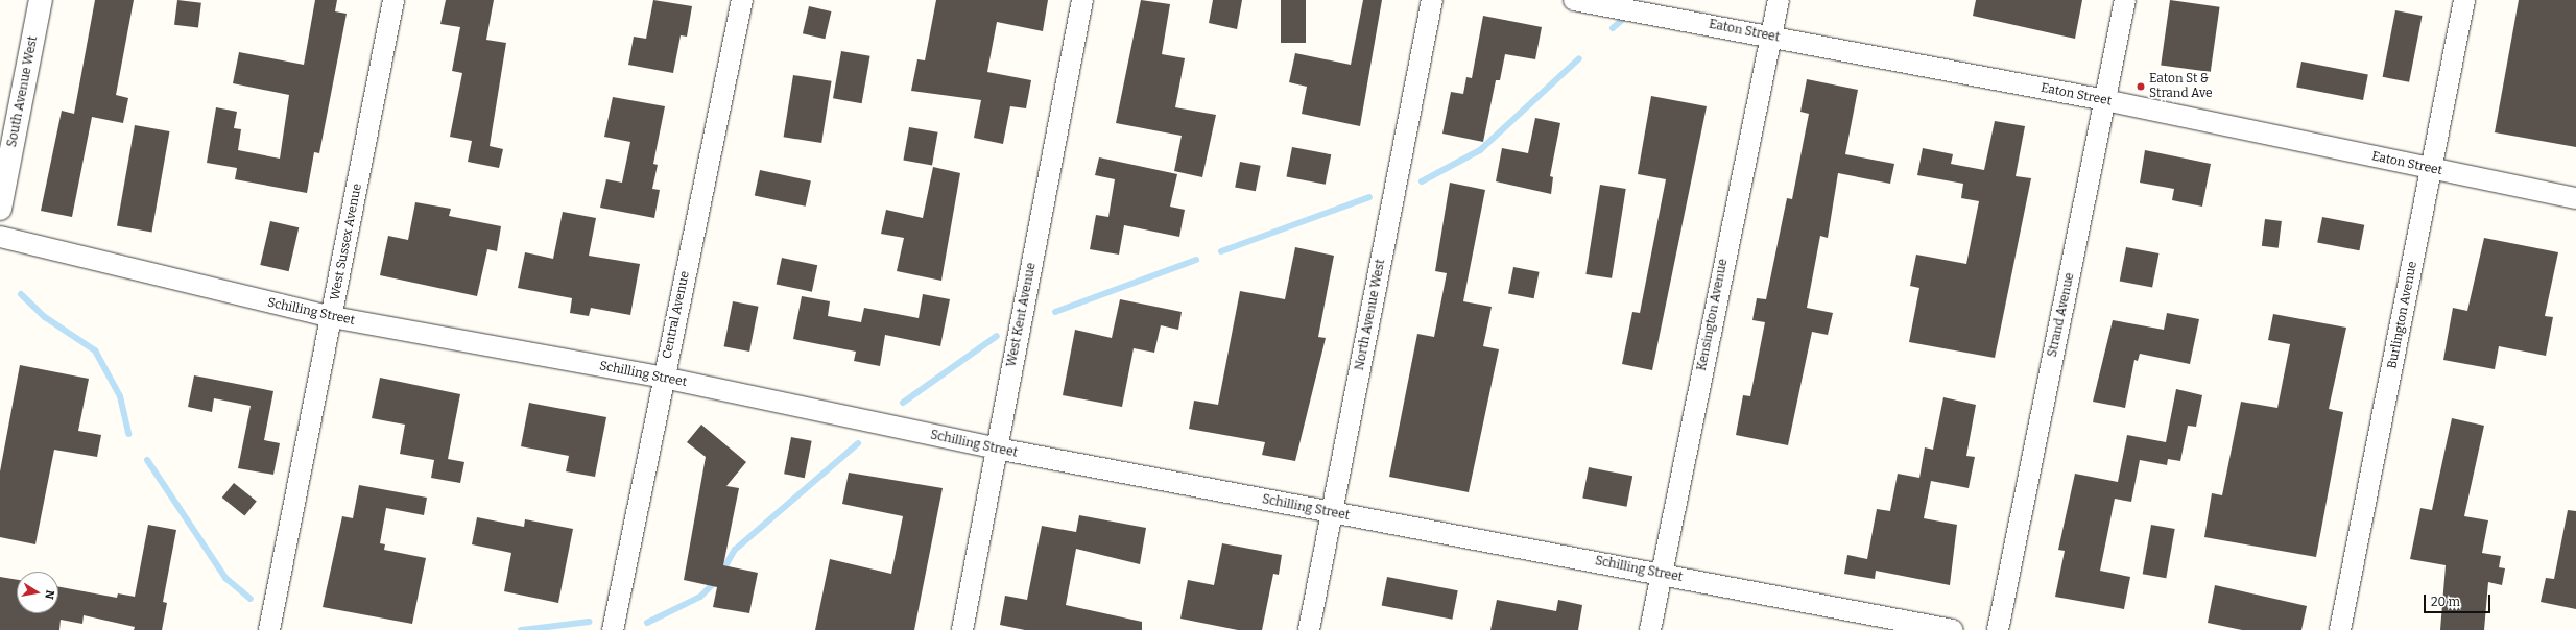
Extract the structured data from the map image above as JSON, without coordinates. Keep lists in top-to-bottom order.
{
  "streets": {
    "street": [
      "Eaton Street",
      "South Avenue West",
      "West Sussex Avenue",
      "Schilling Street",
      "Central Avenue",
      "West Kent Avenue",
      "North Avenue West",
      "Kensington Avenue",
      "Strand Avenue",
      "Burlington Avenue"
    ]
  },
  "crossings": [
    ["Eaton Street", "Kensington Avenue"],
    ["Eaton Street", "Strand Avenue"],
    ["Eaton Street", "Burlington Avenue"],
    ["West Sussex Avenue", "Schilling Street"],
    ["Schilling Street", "Central Avenue"],
    ["Schilling Street", "West Kent Avenue"],
    ["Schilling Street", "North Avenue West"],
    ["Schilling Street", "Kensington Avenue"]
  ],
  "places": ["Eaton St & Strand Ave"],
  "scale_bar": "20 m",
  "north": "right"
}
